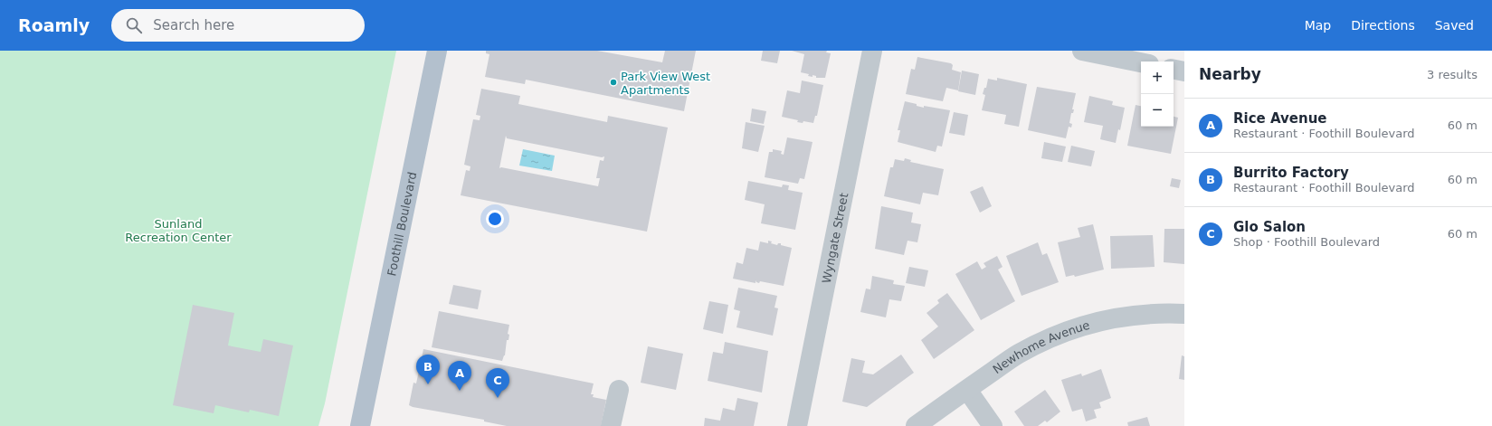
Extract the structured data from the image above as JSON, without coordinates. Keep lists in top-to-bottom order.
{
  "streets": {
    "main road": ["Foothill Boulevard"],
    "street": ["Wyngate Street", "Newhome Avenue"]
  },
  "parks": ["Sunland Recreation Center"],
  "places": ["Park View West Apartments"],
  "page": {
    "header": "Roamly",
    "search": "Search here",
    "nav": ["Map", "Directions", "Saved"],
    "heading": ["Nearby", "3 results"],
    "map_buttons": ["+", "−"],
    "list": [
      {
        "mark": "A",
        "name": "Rice Avenue",
        "note": "Restaurant · Foothill Boulevard",
        "value": "60 m"
      },
      {
        "mark": "B",
        "name": "Burrito Factory",
        "note": "Restaurant · Foothill Boulevard",
        "value": "60 m"
      },
      {
        "mark": "C",
        "name": "Glo Salon",
        "note": "Shop · Foothill Boulevard",
        "value": "60 m"
      }
    ],
    "pins": ["B", "A", "C"]
  }
}
